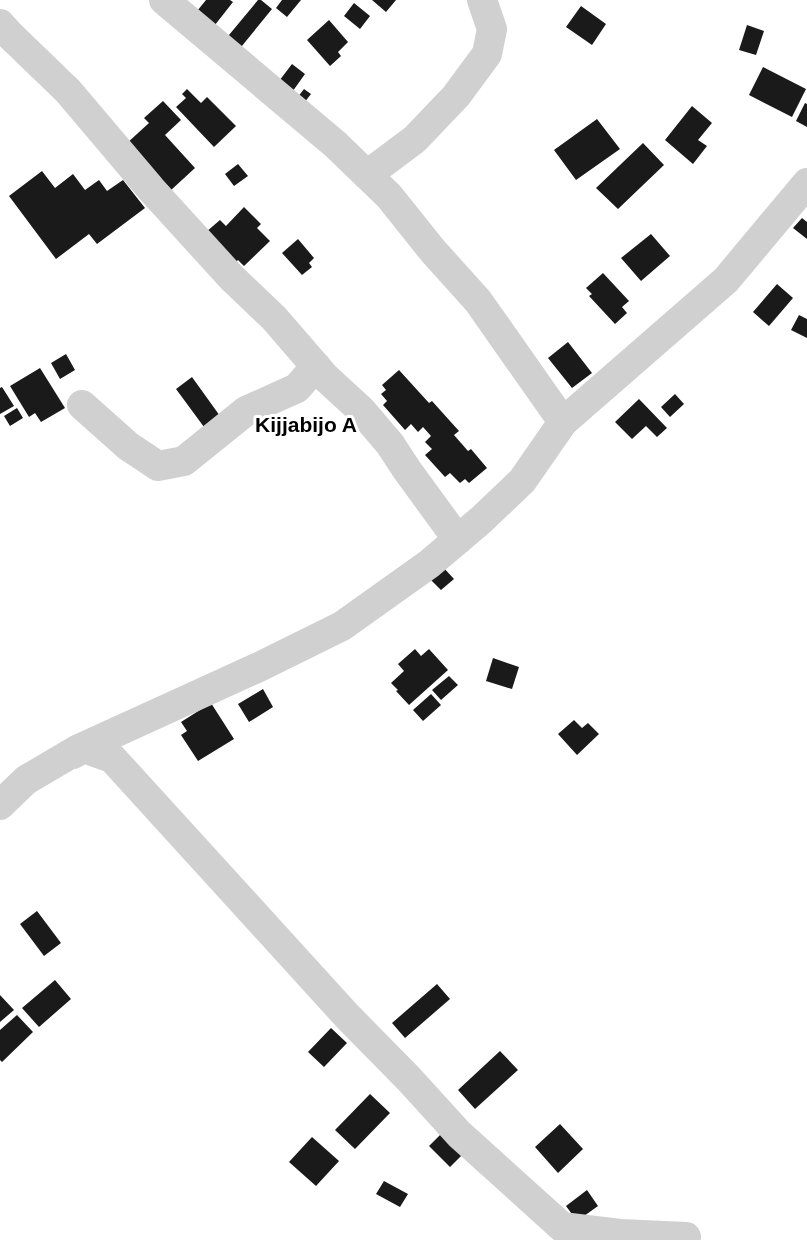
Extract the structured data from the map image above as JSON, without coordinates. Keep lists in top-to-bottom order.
{
  "districts": ["Kijjabijo A"]
}
